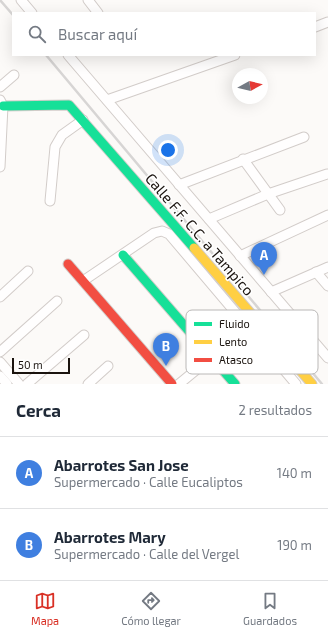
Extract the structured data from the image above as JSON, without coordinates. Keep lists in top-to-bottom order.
{
  "streets": {
    "street": ["Calle F.F. C.C. a Tampico"]
  },
  "legend": ["Fluido", "Lento", "Atasco"],
  "scale_bar": "50 m",
  "north": "right",
  "page": {
    "search": "Buscar aquí",
    "pins": ["A", "B"],
    "scale": "50 m",
    "heading": ["Cerca", "2 resultados"],
    "list": [
      {
        "mark": "A",
        "name": "Abarrotes San Jose",
        "note": "Supermercado · Calle Eucaliptos",
        "value": "140 m"
      },
      {
        "mark": "B",
        "name": "Abarrotes Mary",
        "note": "Supermercado · Calle del Vergel",
        "value": "190 m"
      }
    ],
    "nav": ["Mapa", "Cómo llegar", "Guardados"]
  }
}
